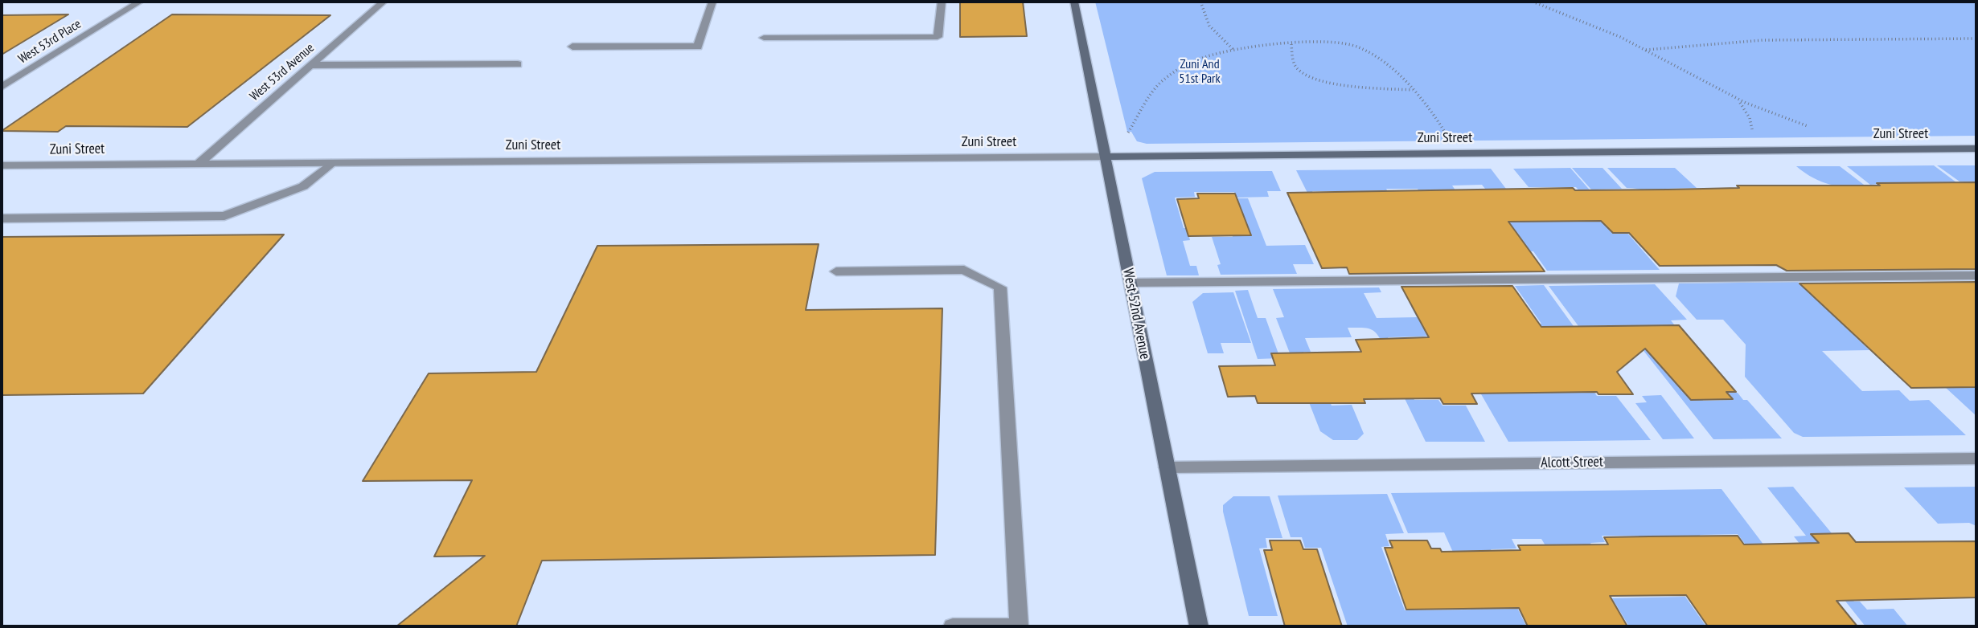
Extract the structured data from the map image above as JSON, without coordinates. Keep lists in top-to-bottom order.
{
  "streets": {
    "street": [
      "West 53rd Place",
      "West 53rd Avenue",
      "Zuni Street",
      "West 52nd Avenue",
      "Alcott Street"
    ]
  },
  "crossings": [
    ["West 53rd Avenue", "Zuni Street"],
    ["Zuni Street", "West 52nd Avenue"],
    ["West 52nd Avenue", "Alcott Street"]
  ],
  "parks": ["Zuni And 51st Park"]
}
